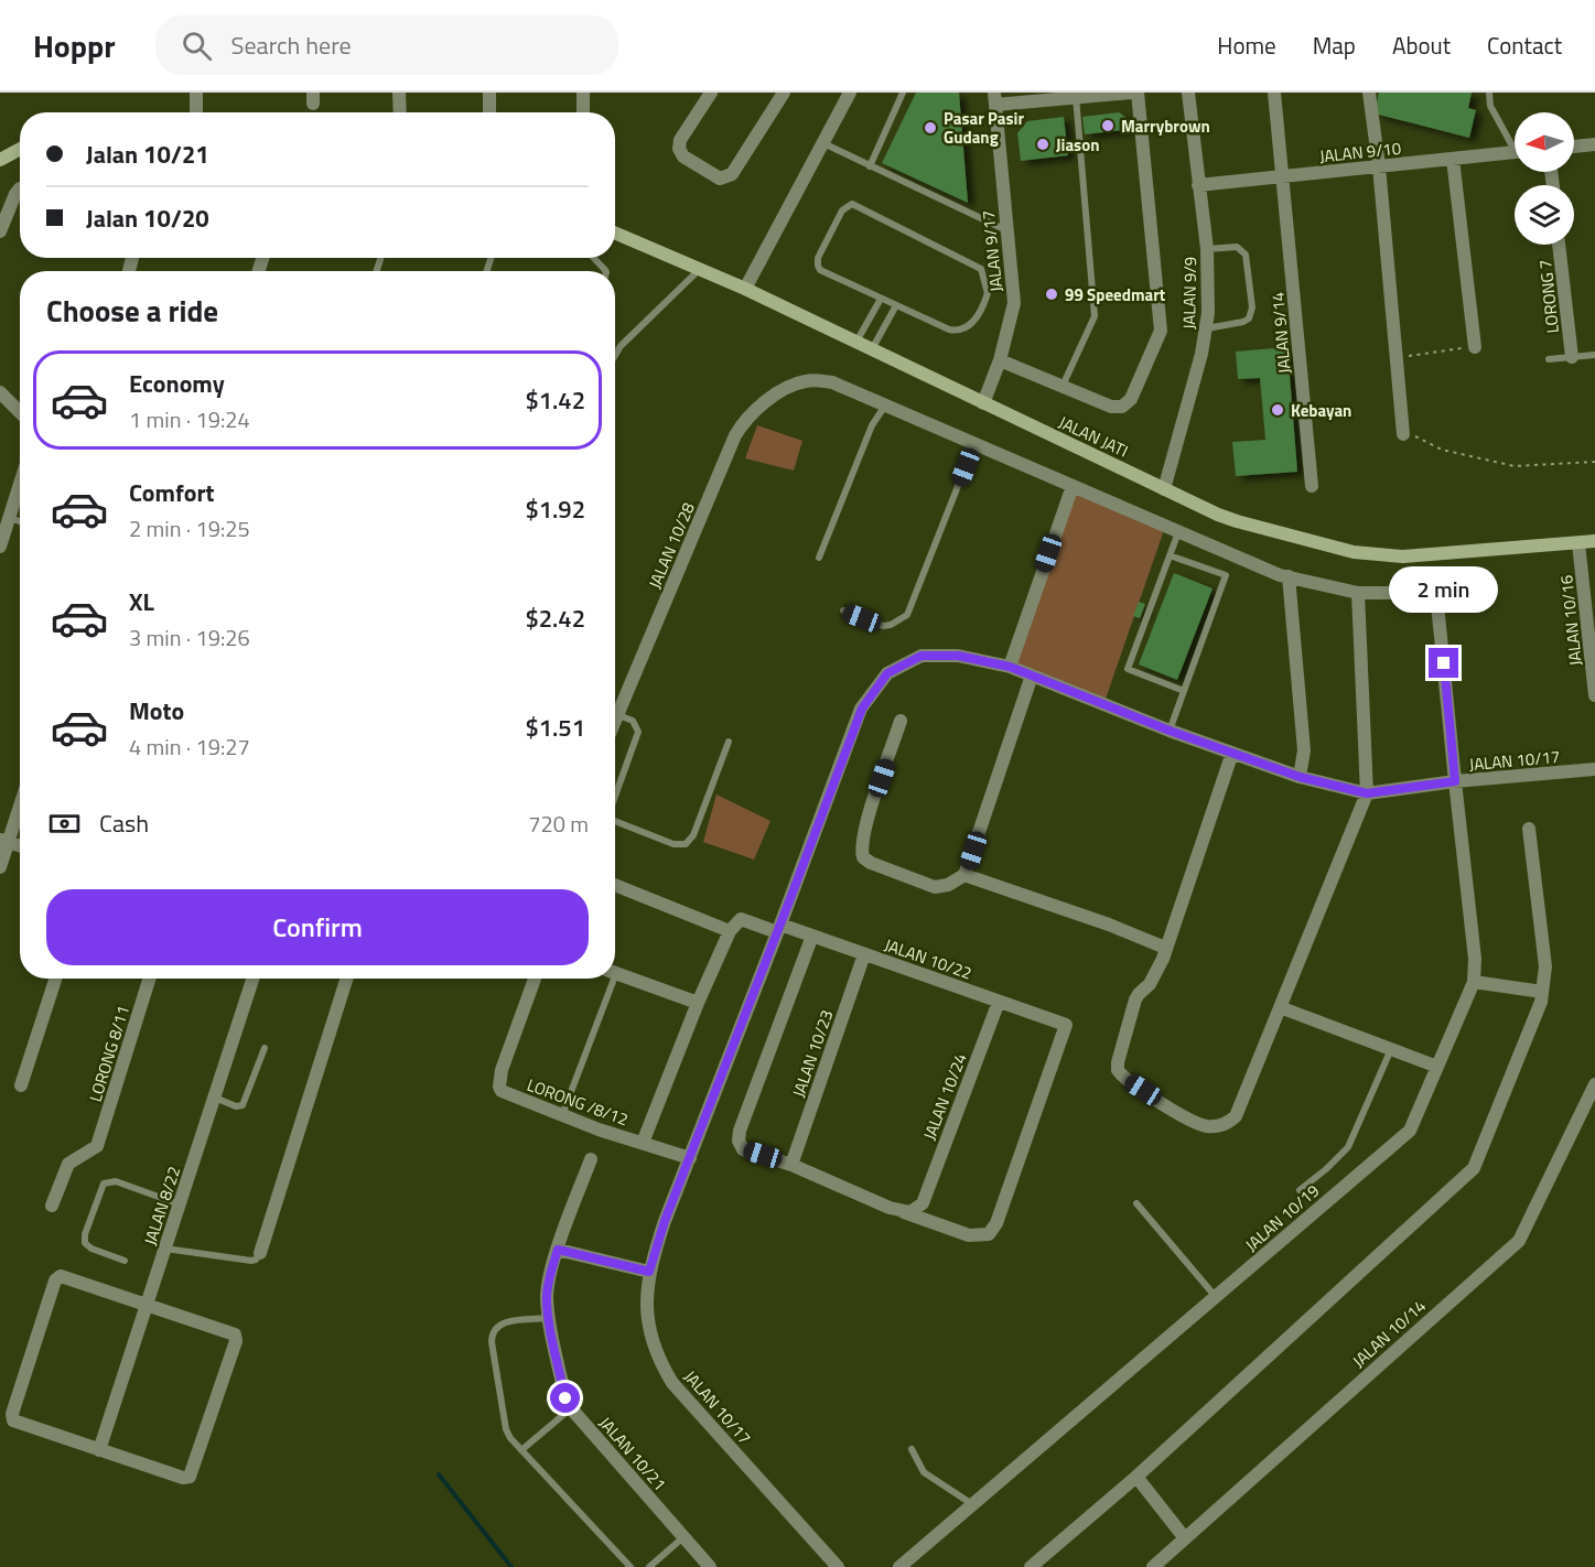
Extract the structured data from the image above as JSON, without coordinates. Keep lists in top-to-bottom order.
{
  "streets": {
    "street": [
      "JALAN 9/10",
      "JALAN 9/17",
      "JALAN 9/9",
      "LORONG 7",
      "JALAN 9/14",
      "JALAN JATI",
      "JALAN 10/28",
      "JALAN 10/16",
      "JALAN 10/17",
      "JALAN 10/22",
      "LORONG 8/11",
      "JALAN 10/23",
      "JALAN 10/24",
      "LORONG /8/12",
      "JALAN 8/22",
      "JALAN 10/19",
      "JALAN 10/14",
      "JALAN 10/21"
    ]
  },
  "crossings": [
    ["JALAN 9/10", "JALAN 9/9"],
    ["JALAN 9/10", "JALAN 9/14"],
    ["JALAN 9/17", "JALAN JATI"],
    ["JALAN 9/9", "JALAN JATI"],
    ["JALAN JATI", "JALAN 10/16"],
    ["JALAN 10/17", "JALAN 10/22"],
    ["JALAN 10/17", "LORONG /8/12"],
    ["JALAN 10/17", "JALAN 10/19"],
    ["JALAN 10/22", "JALAN 10/23"],
    ["JALAN 10/22", "JALAN 10/24"]
  ],
  "places": [
    "Marrybrown",
    "Pasar Pasir Gudang",
    "Jiason",
    "99 Speedmart",
    "Kebayan"
  ],
  "north": "left",
  "page": {
    "header": "Hoppr",
    "search": "Search here",
    "nav": [
      "Home",
      "Map",
      "About",
      "Contact"
    ],
    "banner": ["Jalan 10/21", "Jalan 10/20"],
    "heading": "Choose a ride",
    "list": [
      {
        "name": "Economy",
        "note": "1 min · 19:24",
        "value": "$1.42"
      },
      {
        "name": "Comfort",
        "note": "2 min · 19:25",
        "value": "$1.92"
      },
      {
        "name": "XL",
        "note": "3 min · 19:26",
        "value": "$2.42"
      },
      {
        "name": "Moto",
        "note": "4 min · 19:27",
        "value": "$1.51"
      }
    ],
    "bubble": "2 min",
    "pay": ["Cash", "720 m"],
    "buttons": "Confirm"
  }
}
